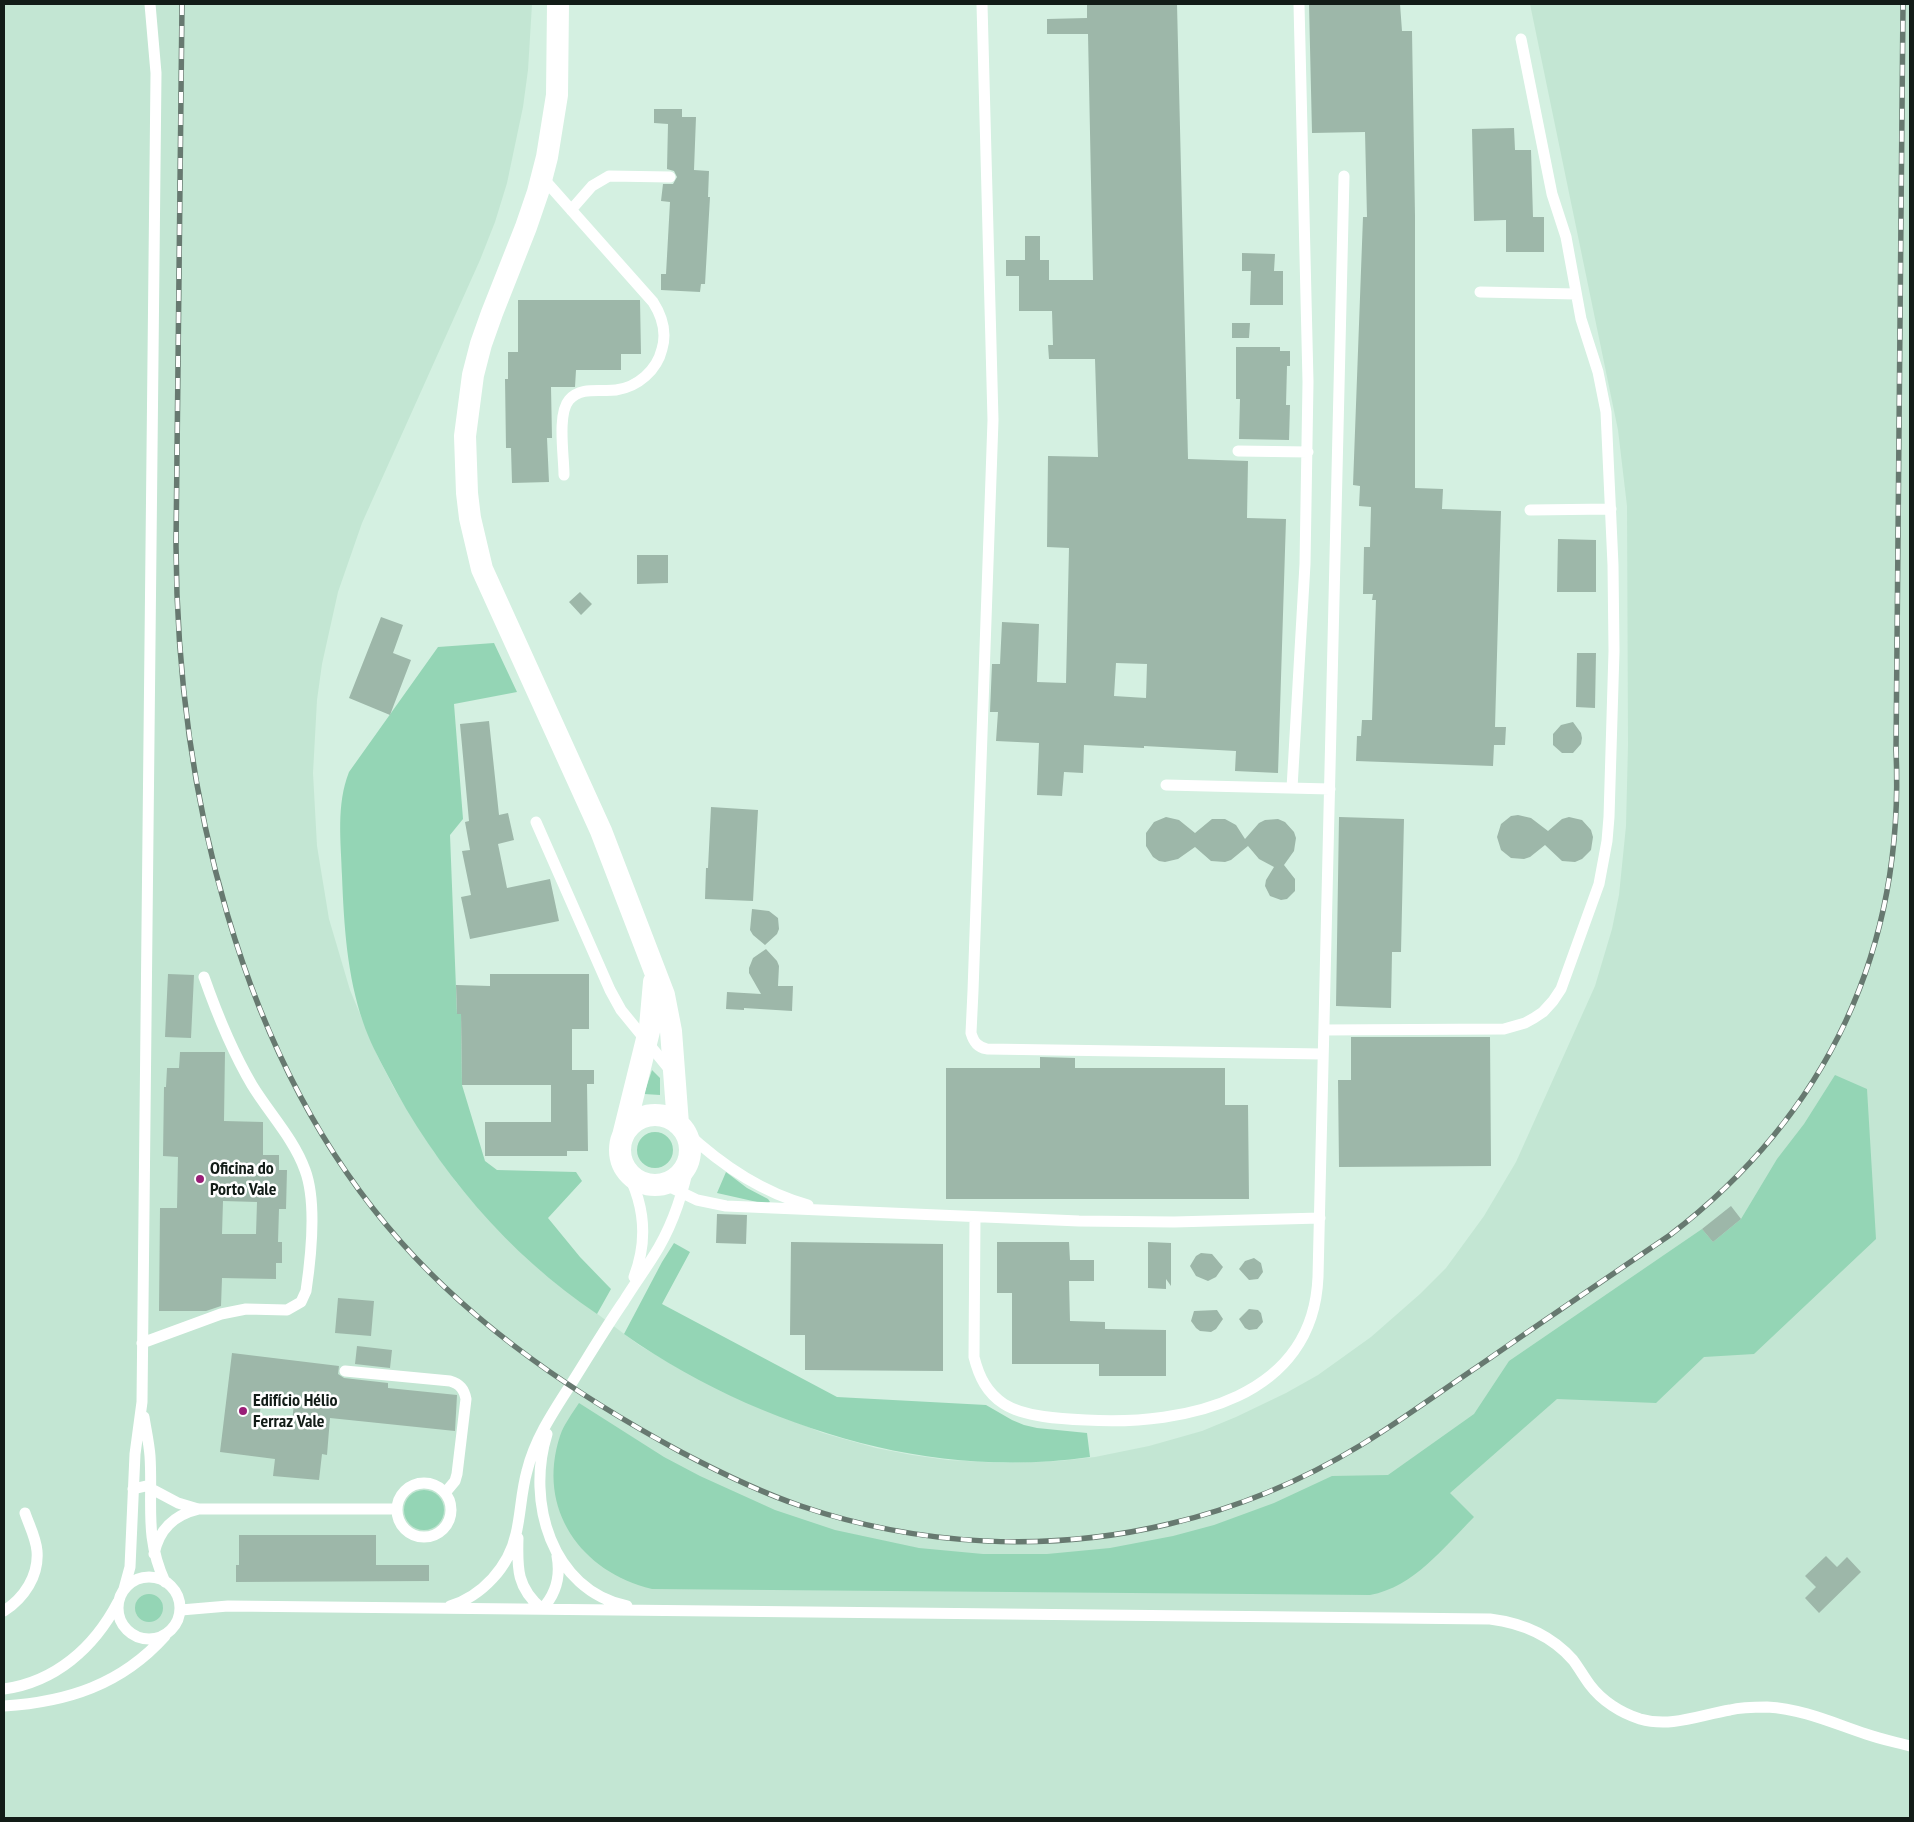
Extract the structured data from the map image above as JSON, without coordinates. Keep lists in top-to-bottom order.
{
  "places": ["Oficina do Porto Vale", "Edifício Hélio Ferraz Vale"]
}
